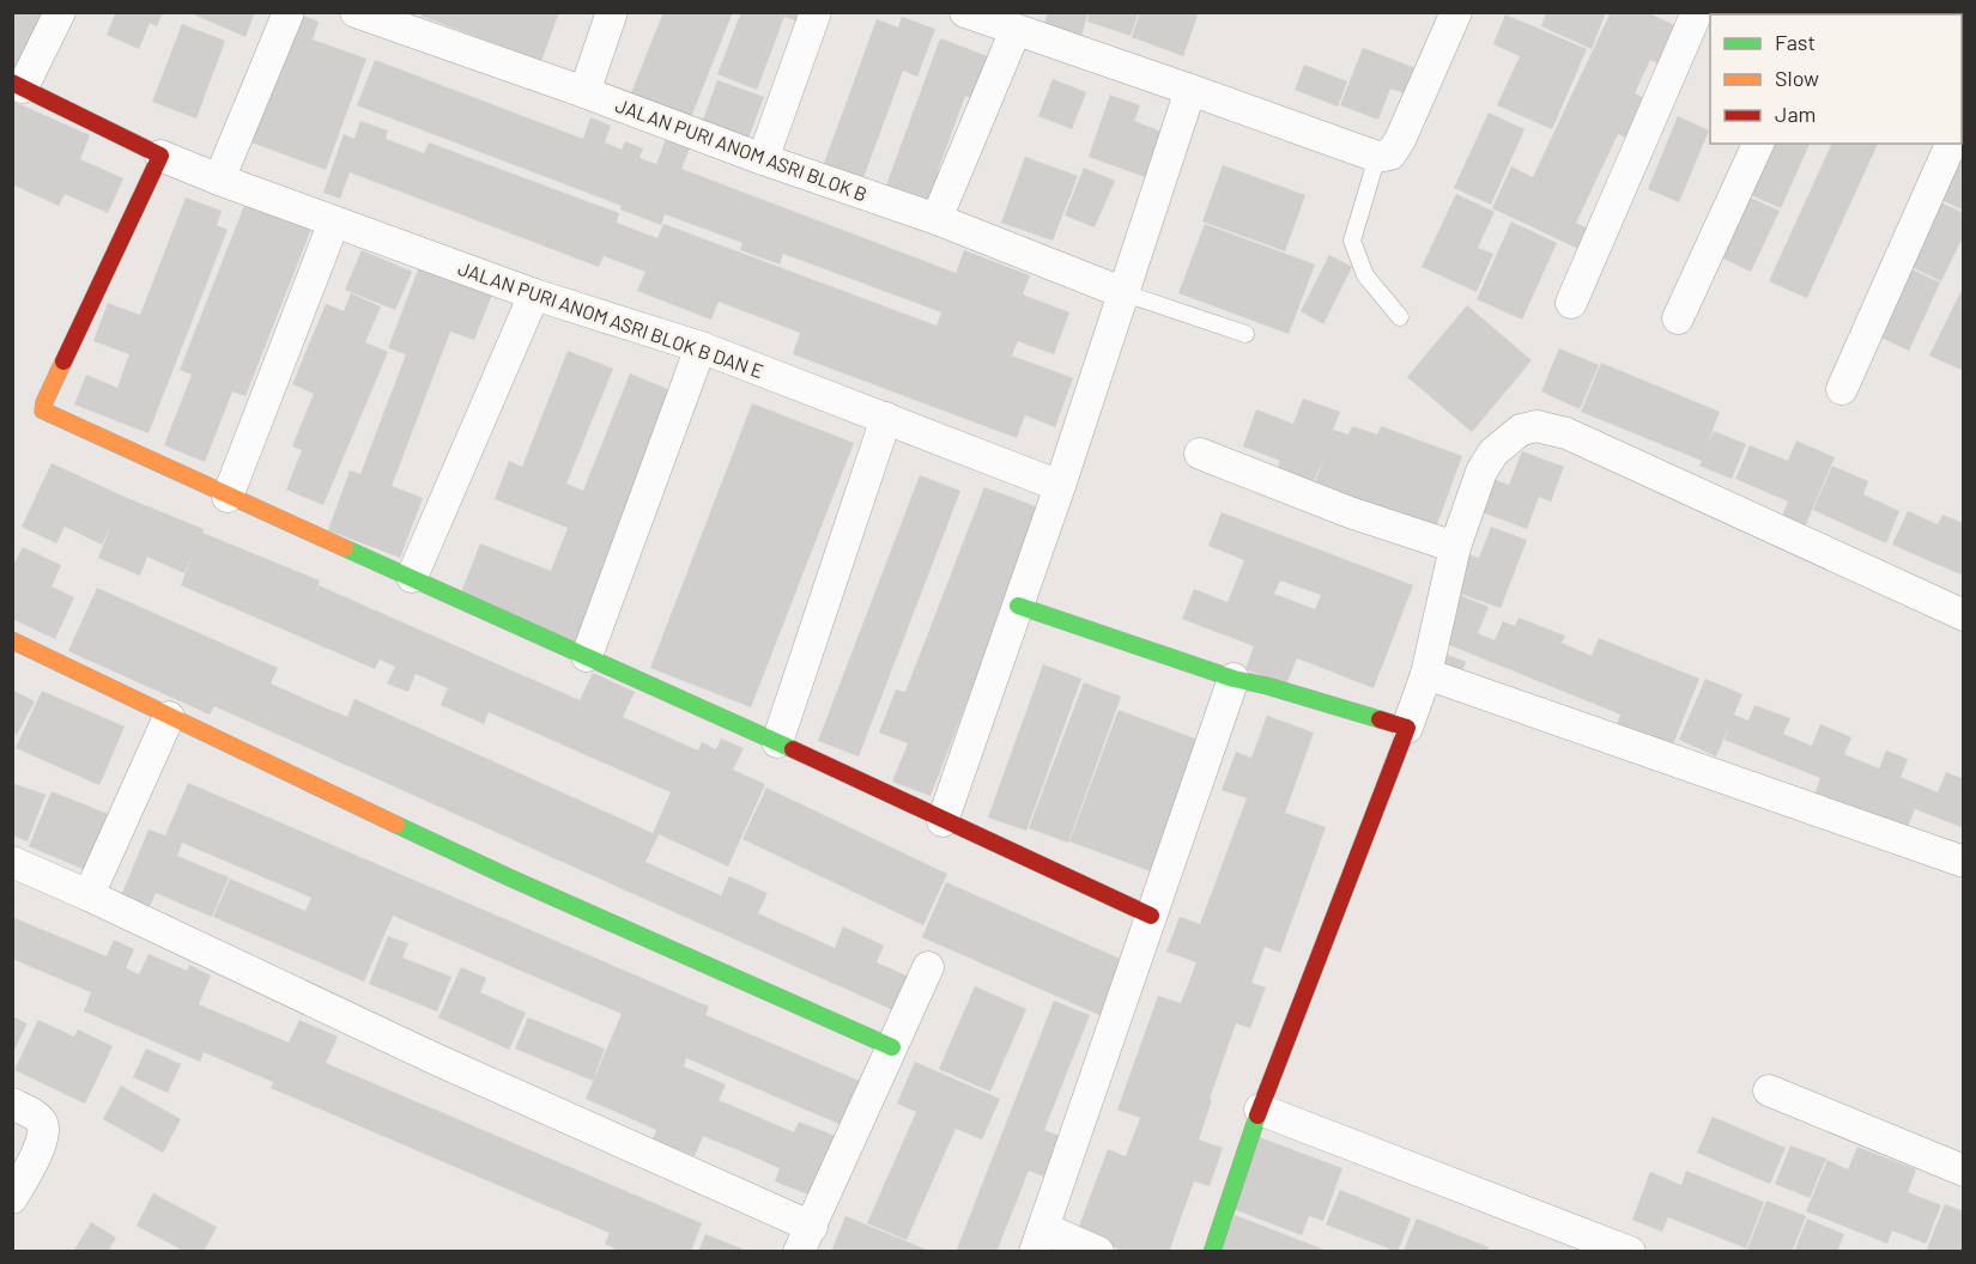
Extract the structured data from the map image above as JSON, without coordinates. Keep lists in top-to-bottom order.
{
  "streets": {
    "street": ["JALAN PURI ANOM ASRI BLOK B", "JALAN PURI ANOM ASRI BLOK B DAN E"]
  },
  "legend": ["Fast", "Slow", "Jam"]
}
